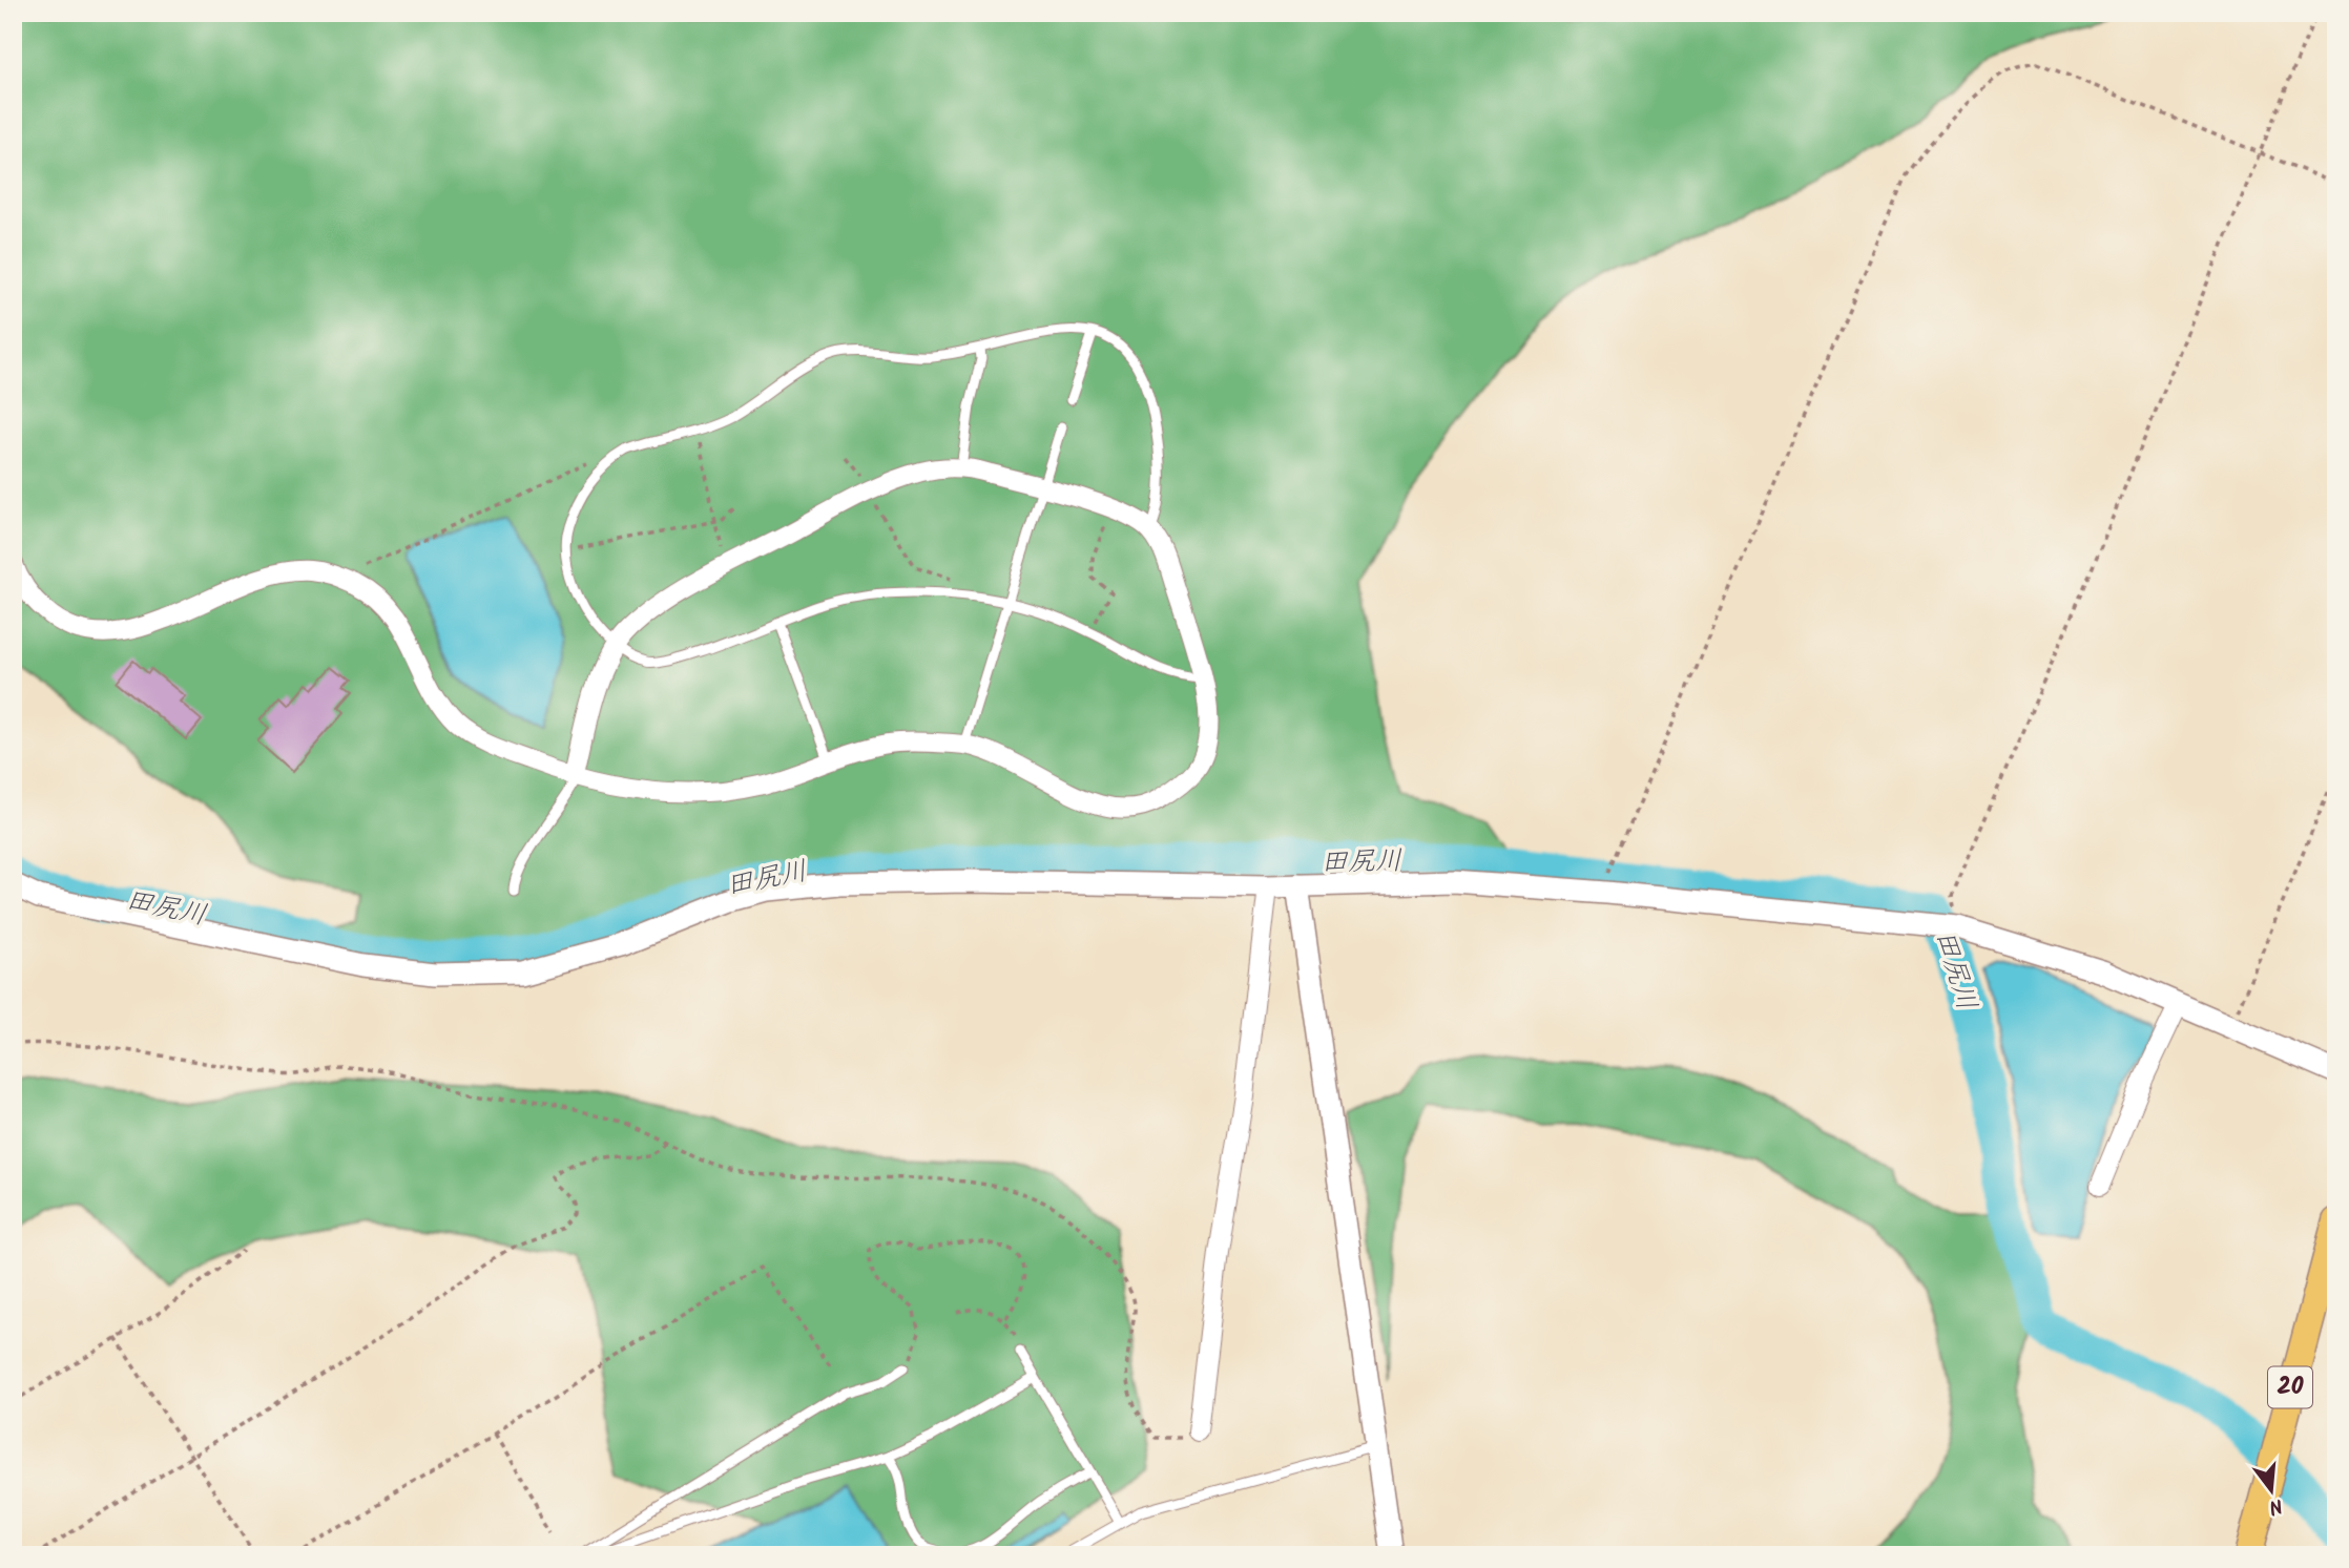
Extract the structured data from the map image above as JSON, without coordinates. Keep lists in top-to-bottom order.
{
  "streets": {
    "main road": ["20"]
  },
  "water": ["田尻川"],
  "north": "bottom"
}
